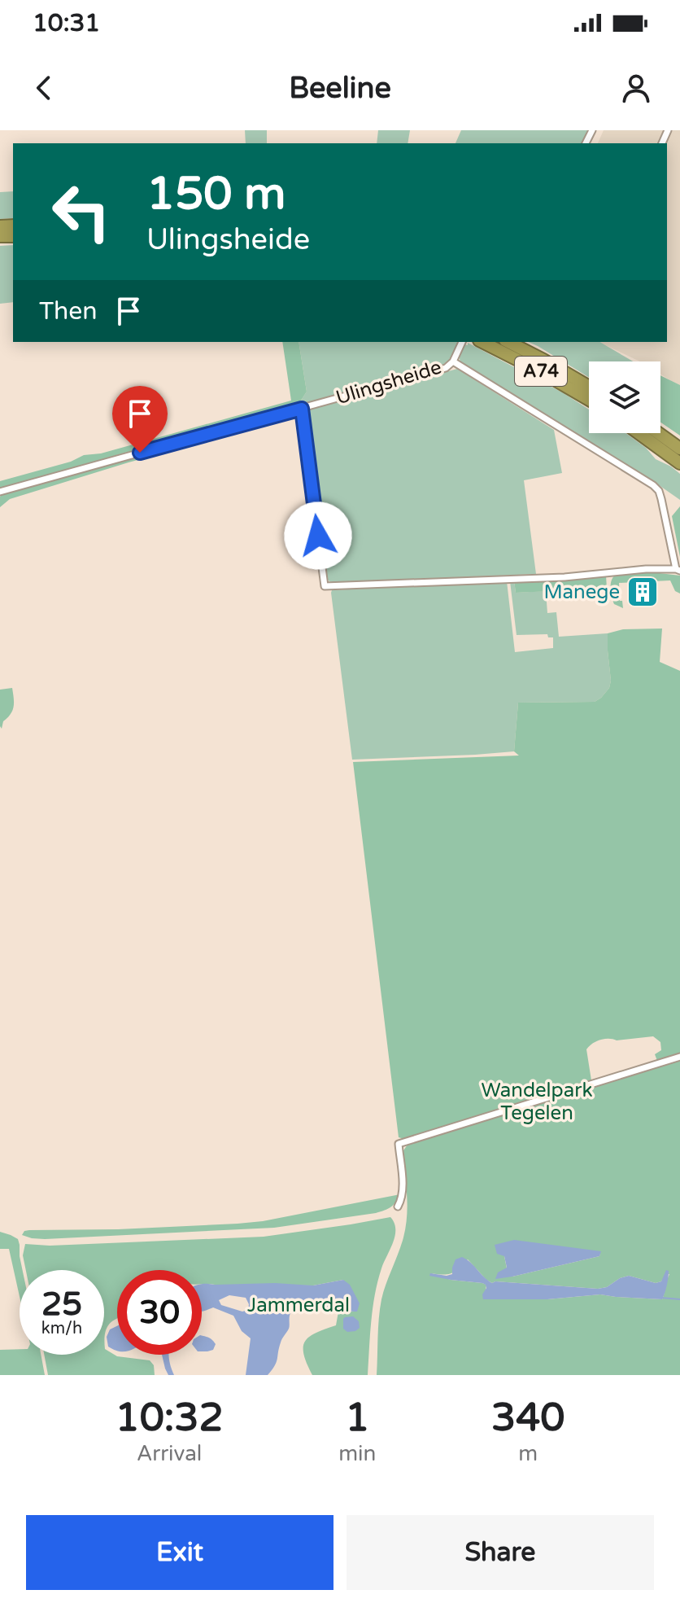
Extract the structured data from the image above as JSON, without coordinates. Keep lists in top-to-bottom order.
{
  "streets": {
    "highway": ["A74"],
    "street": ["Ulingsheide"]
  },
  "parks": ["Wandelpark Tegelen", "Jammerdal"],
  "places": {
    "building": ["Manege"]
  },
  "page": {
    "status": "10:31",
    "header": "Beeline",
    "turn": ["150 m", "Ulingsheide"],
    "then": "Then",
    "speed": "25 km/h",
    "limit": "30",
    "eta": [
      "10:32",
      "Arrival",
      "1",
      "min",
      "340",
      "m"
    ],
    "buttons": ["Exit", "Share"]
  }
}
